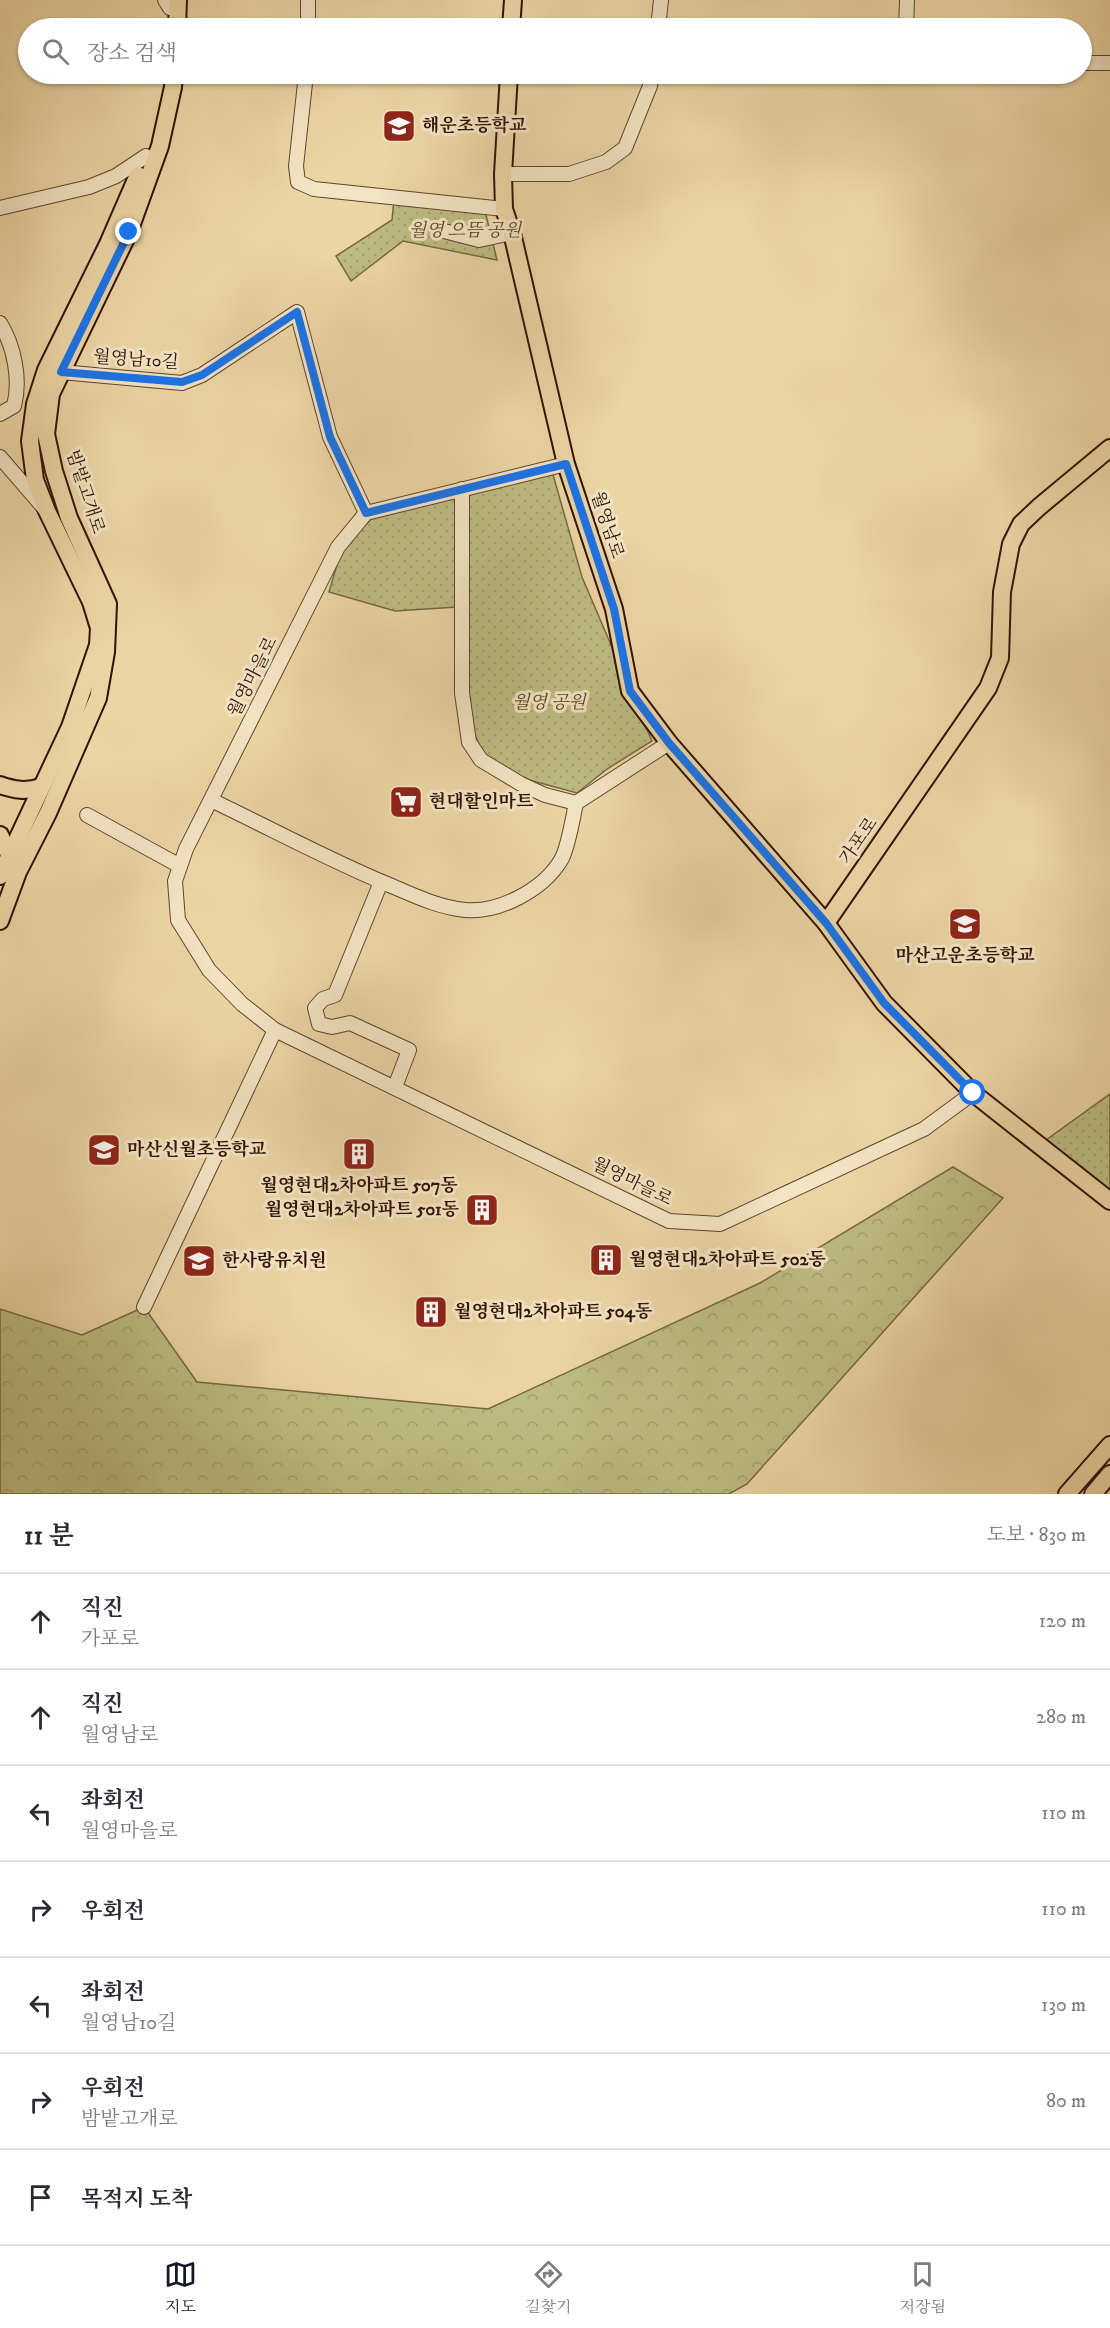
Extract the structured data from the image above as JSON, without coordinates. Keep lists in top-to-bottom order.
{
  "streets": {
    "main road": ["밤밭고개로", "월영남로", "가포로"],
    "street": ["월영남10길", "월영마을로"]
  },
  "crossings": [
    ["월영남10길", "밤밭고개로"],
    ["월영남10길", "월영마을로"],
    ["월영남로", "가포로"]
  ],
  "parks": ["월영 으뜸 공원", "월영 공원"],
  "places": {
    "school or university": [
      "해운초등학교",
      "마산고운초등학교",
      "마산신월초등학교",
      "한사랑유치원"
    ],
    "supermarket": ["현대할인마트"],
    "building": [
      "월영현대2차아파트 507동",
      "월영현대2차아파트 501동",
      "월영현대2차아파트 502동",
      "월영현대2차아파트 504동"
    ]
  },
  "page": {
    "search": "장소 검색",
    "heading": ["11 분", "도보 · 830 m"],
    "list": [
      ["직진", "가포로", "120 m"],
      ["직진", "월영남로", "280 m"],
      ["좌회전", "월영마을로", "110 m"],
      ["우회전", "110 m"],
      ["좌회전", "월영남10길", "130 m"],
      ["우회전", "밤밭고개로", "80 m"],
      "목적지 도착"
    ],
    "nav": ["지도", "길찾기", "저장됨"]
  }
}
